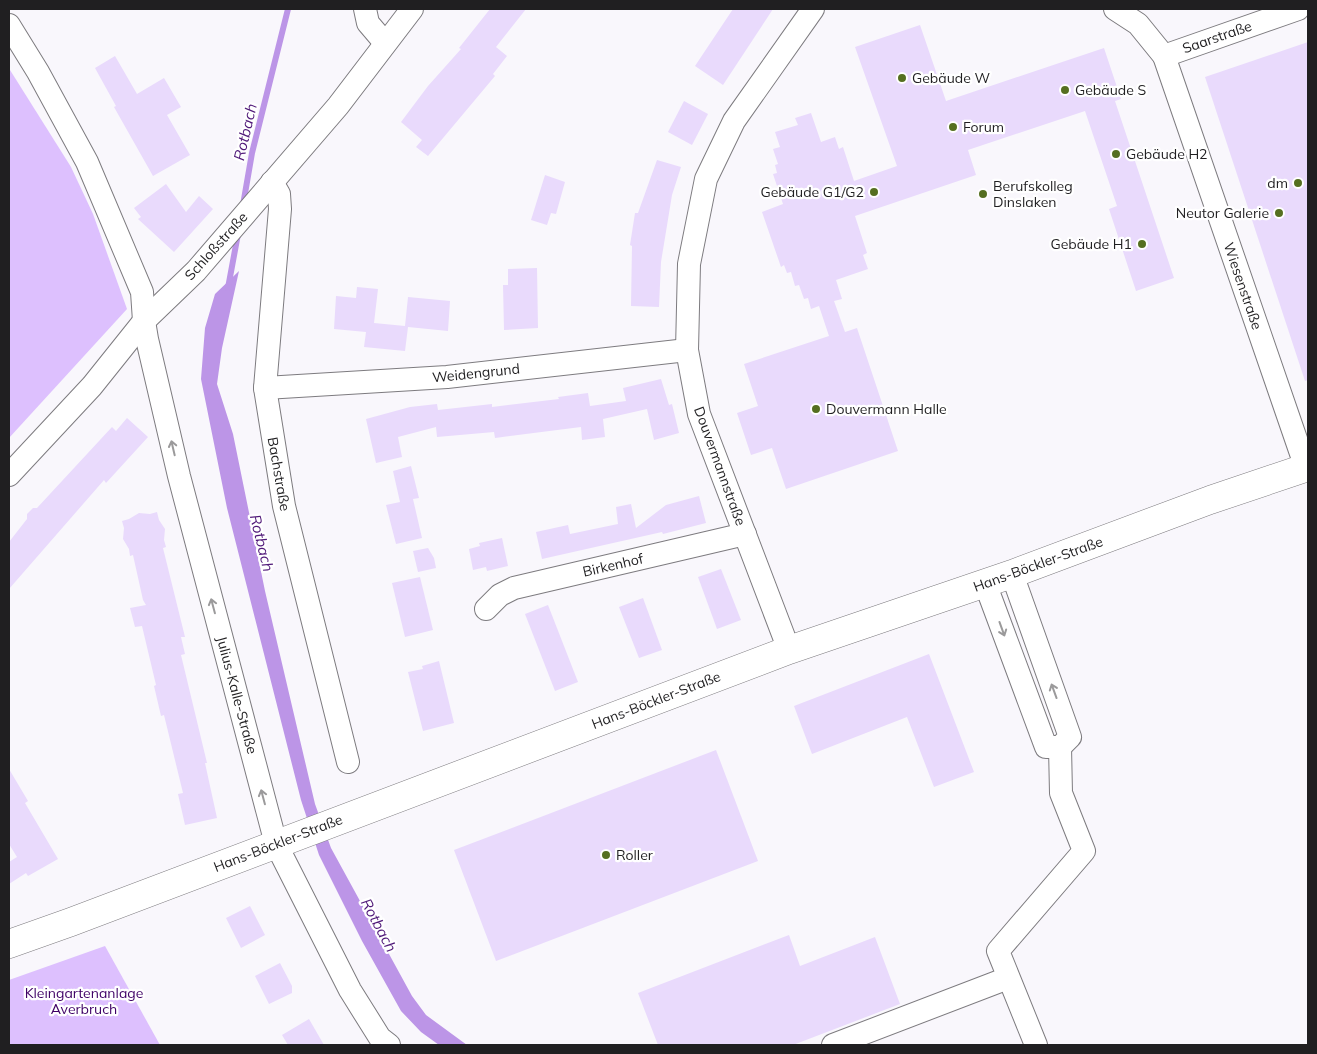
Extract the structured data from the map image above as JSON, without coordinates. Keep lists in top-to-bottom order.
{
  "streets": {
    "main road": ["Hans-Böckler-Straße"],
    "street": [
      "Saarstraße",
      "Schloßstraße",
      "Wiesenstraße",
      "Weidengrund",
      "Douvermannstraße",
      "Bachstraße",
      "Birkenhof",
      "Julius-Kalle-Straße"
    ]
  },
  "crossings": [
    ["Saarstraße", "Wiesenstraße"],
    ["Schloßstraße", "Bachstraße"],
    ["Schloßstraße", "Julius-Kalle-Straße"],
    ["Wiesenstraße", "Hans-Böckler-Straße"],
    ["Weidengrund", "Douvermannstraße"],
    ["Weidengrund", "Bachstraße"],
    ["Douvermannstraße", "Hans-Böckler-Straße"],
    ["Douvermannstraße", "Birkenhof"],
    ["Hans-Böckler-Straße", "Julius-Kalle-Straße"]
  ],
  "one_way": ["Julius-Kalle-Straße"],
  "water": ["Rotbach"],
  "parks": ["Kleingartenanlage Averbruch"],
  "places": [
    "Gebäude W",
    "Gebäude S",
    "Forum",
    "Gebäude H2",
    "dm",
    "Gebäude G1/G2",
    "Berufskolleg Dinslaken",
    "Neutor Galerie",
    "Gebäude H1",
    "Douvermann Halle",
    "Roller"
  ]
}
